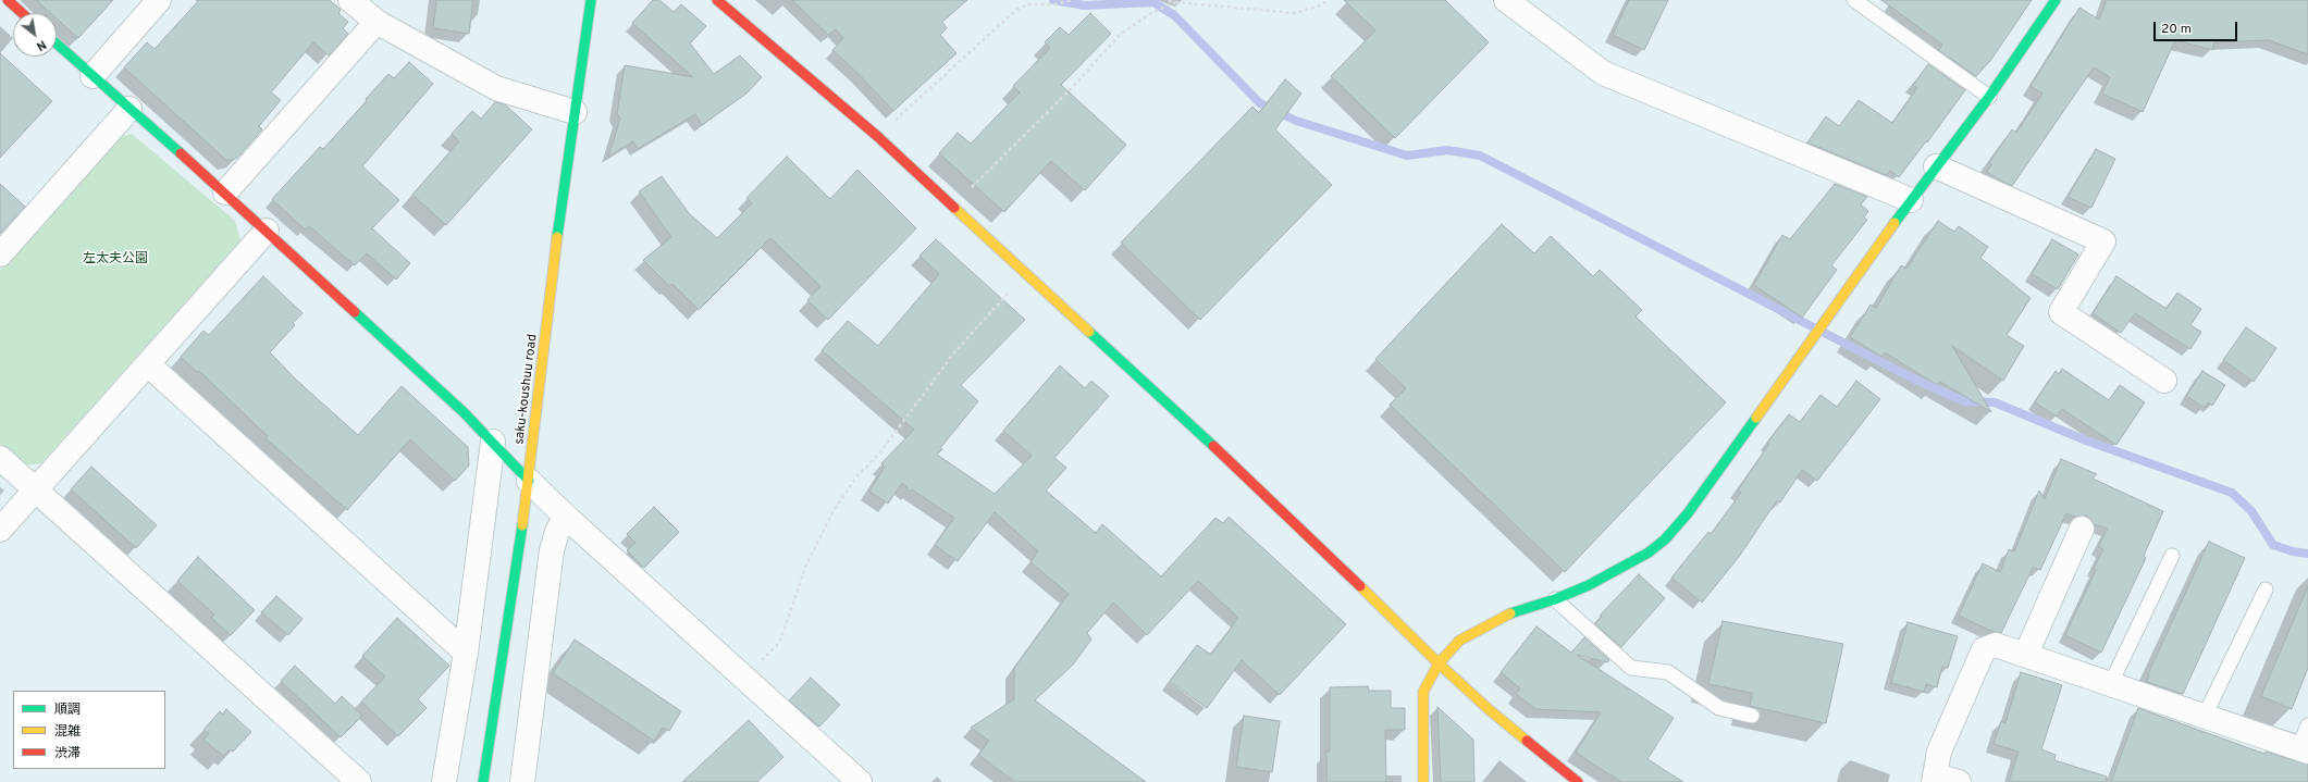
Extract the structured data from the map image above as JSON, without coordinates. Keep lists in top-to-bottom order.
{
  "streets": {
    "main road": ["saku-koushuu road"]
  },
  "parks": ["左太夫公園"],
  "legend": ["順調", "混雑", "渋滞"],
  "scale_bar": "20 m",
  "north": "bottom right"
}
